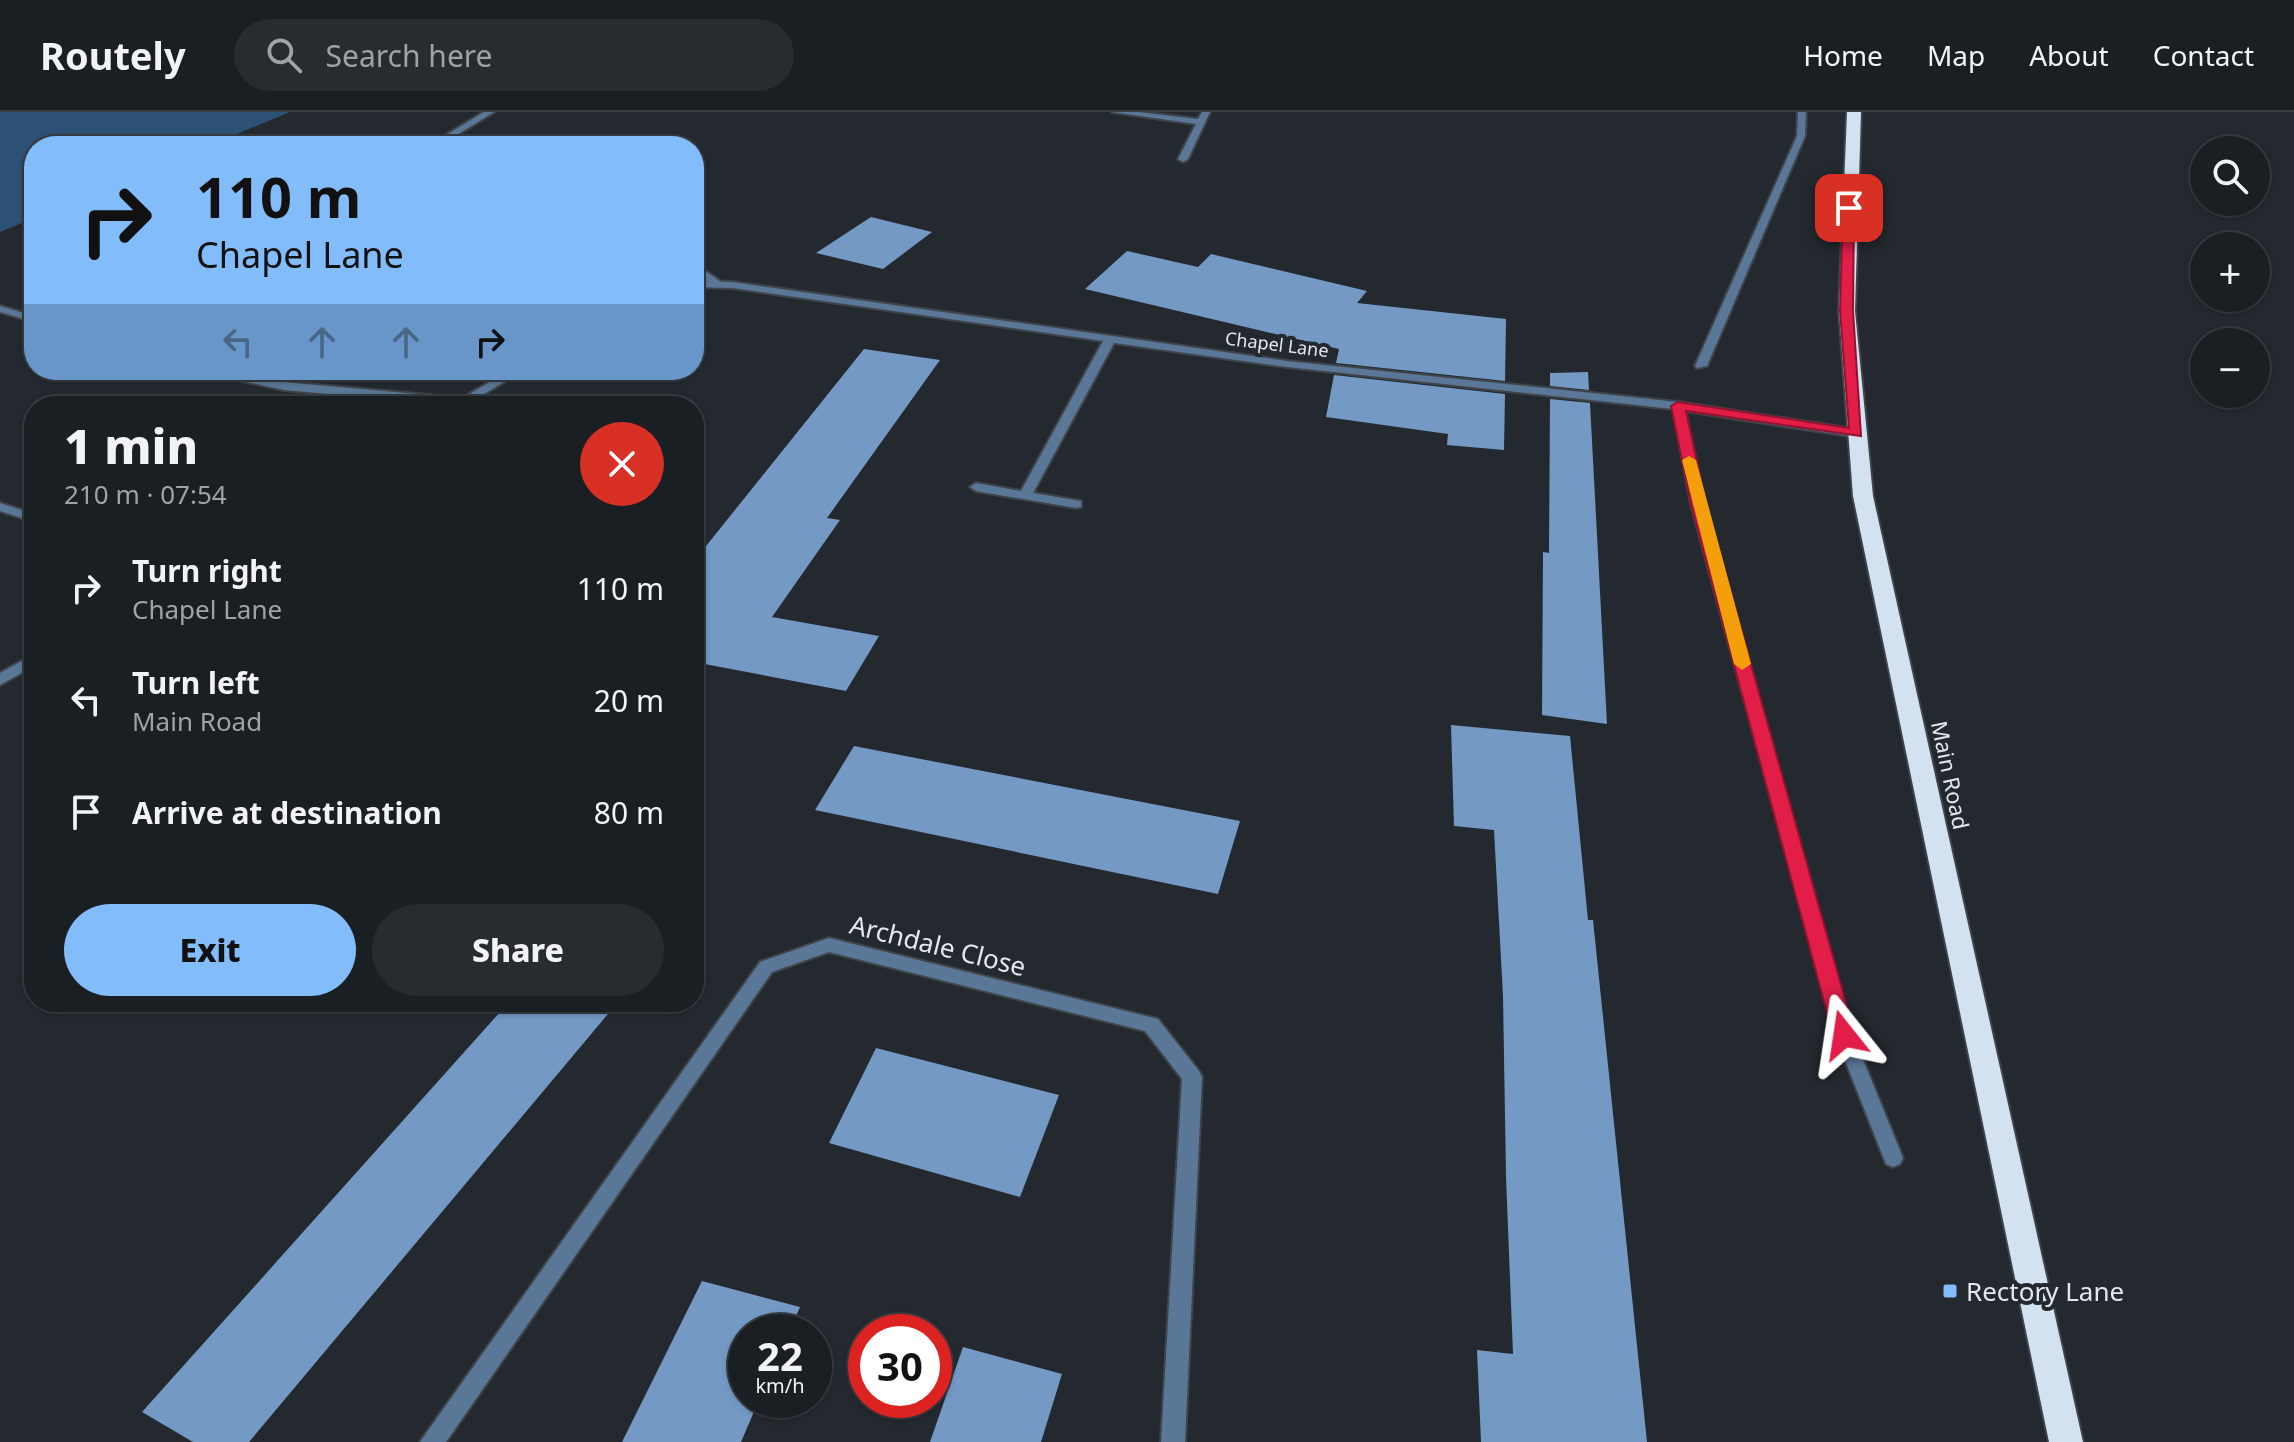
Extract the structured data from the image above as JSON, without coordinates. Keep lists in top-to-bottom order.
{
  "streets": {
    "highway": ["Main Road"],
    "street": ["Chapel Lane", "Archdale Close"]
  },
  "crossings": [
    ["Chapel Lane", "Main Road"]
  ],
  "places": {
    "transit": ["Rectory Lane"]
  },
  "page": {
    "header": "Routely",
    "search": "Search here",
    "nav": [
      "Home",
      "Map",
      "About",
      "Contact"
    ],
    "map_buttons": ["+", "−"],
    "turn": ["110 m", "Chapel Lane"],
    "heading": ["1 min", "210 m · 07:54"],
    "list": [
      {
        "name": "Turn right",
        "note": "Chapel Lane",
        "value": "110 m"
      },
      {
        "name": "Turn left",
        "note": "Main Road",
        "value": "20 m"
      },
      {
        "name": "Arrive at destination",
        "value": "80 m"
      }
    ],
    "buttons": ["Exit", "Share"],
    "speed": "22 km/h",
    "limit": "30"
  }
}
